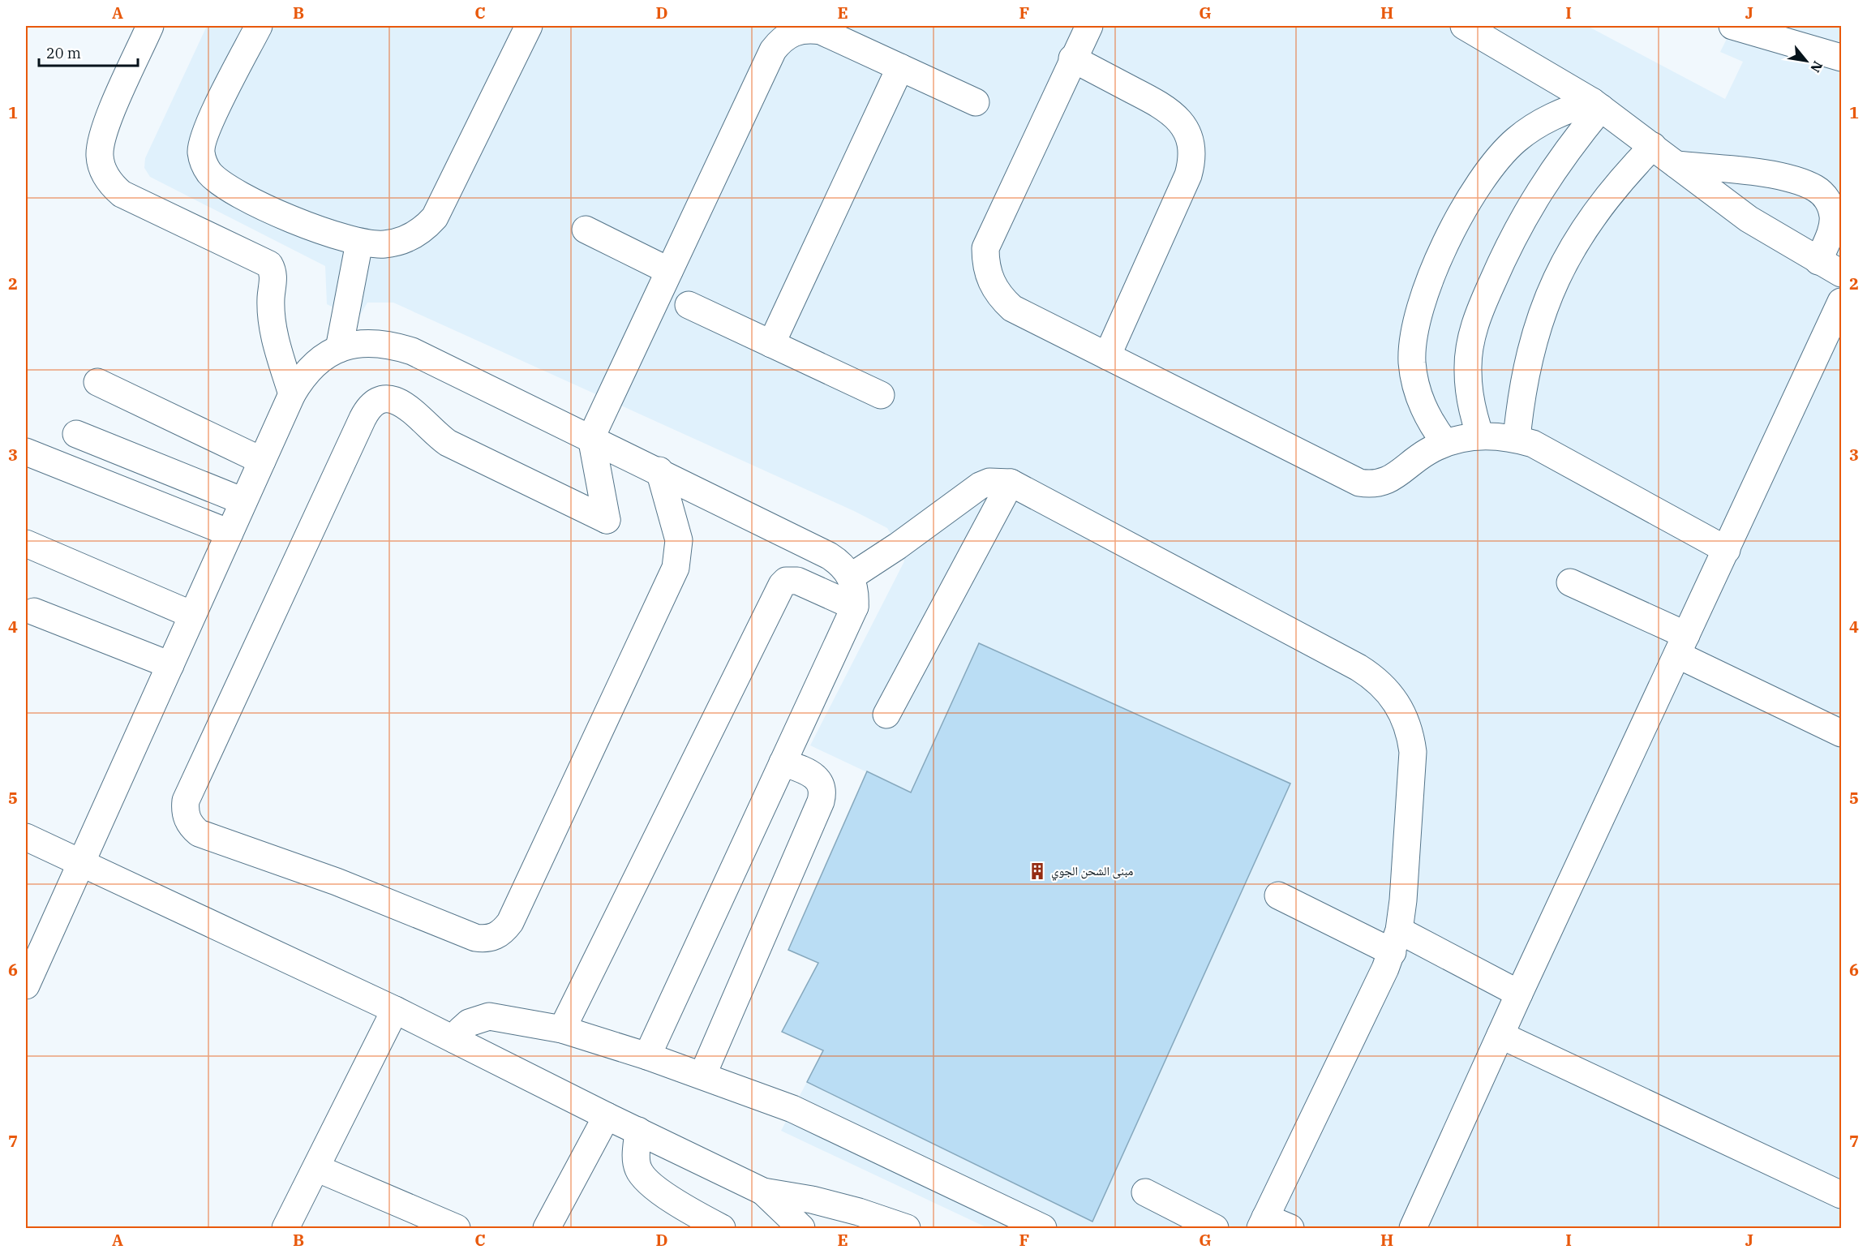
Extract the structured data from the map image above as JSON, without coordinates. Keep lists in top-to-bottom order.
{
  "places": {
    "building": ["مبنى الشحن الجوي"]
  },
  "scale_bar": "20 m",
  "north": "bottom right",
  "grid": {
    "columns": [
      "A",
      "B",
      "C",
      "D",
      "E",
      "F",
      "G",
      "H",
      "I",
      "J"
    ],
    "rows": [
      "1",
      "2",
      "3",
      "4",
      "5",
      "6",
      "7"
    ]
  }
}
